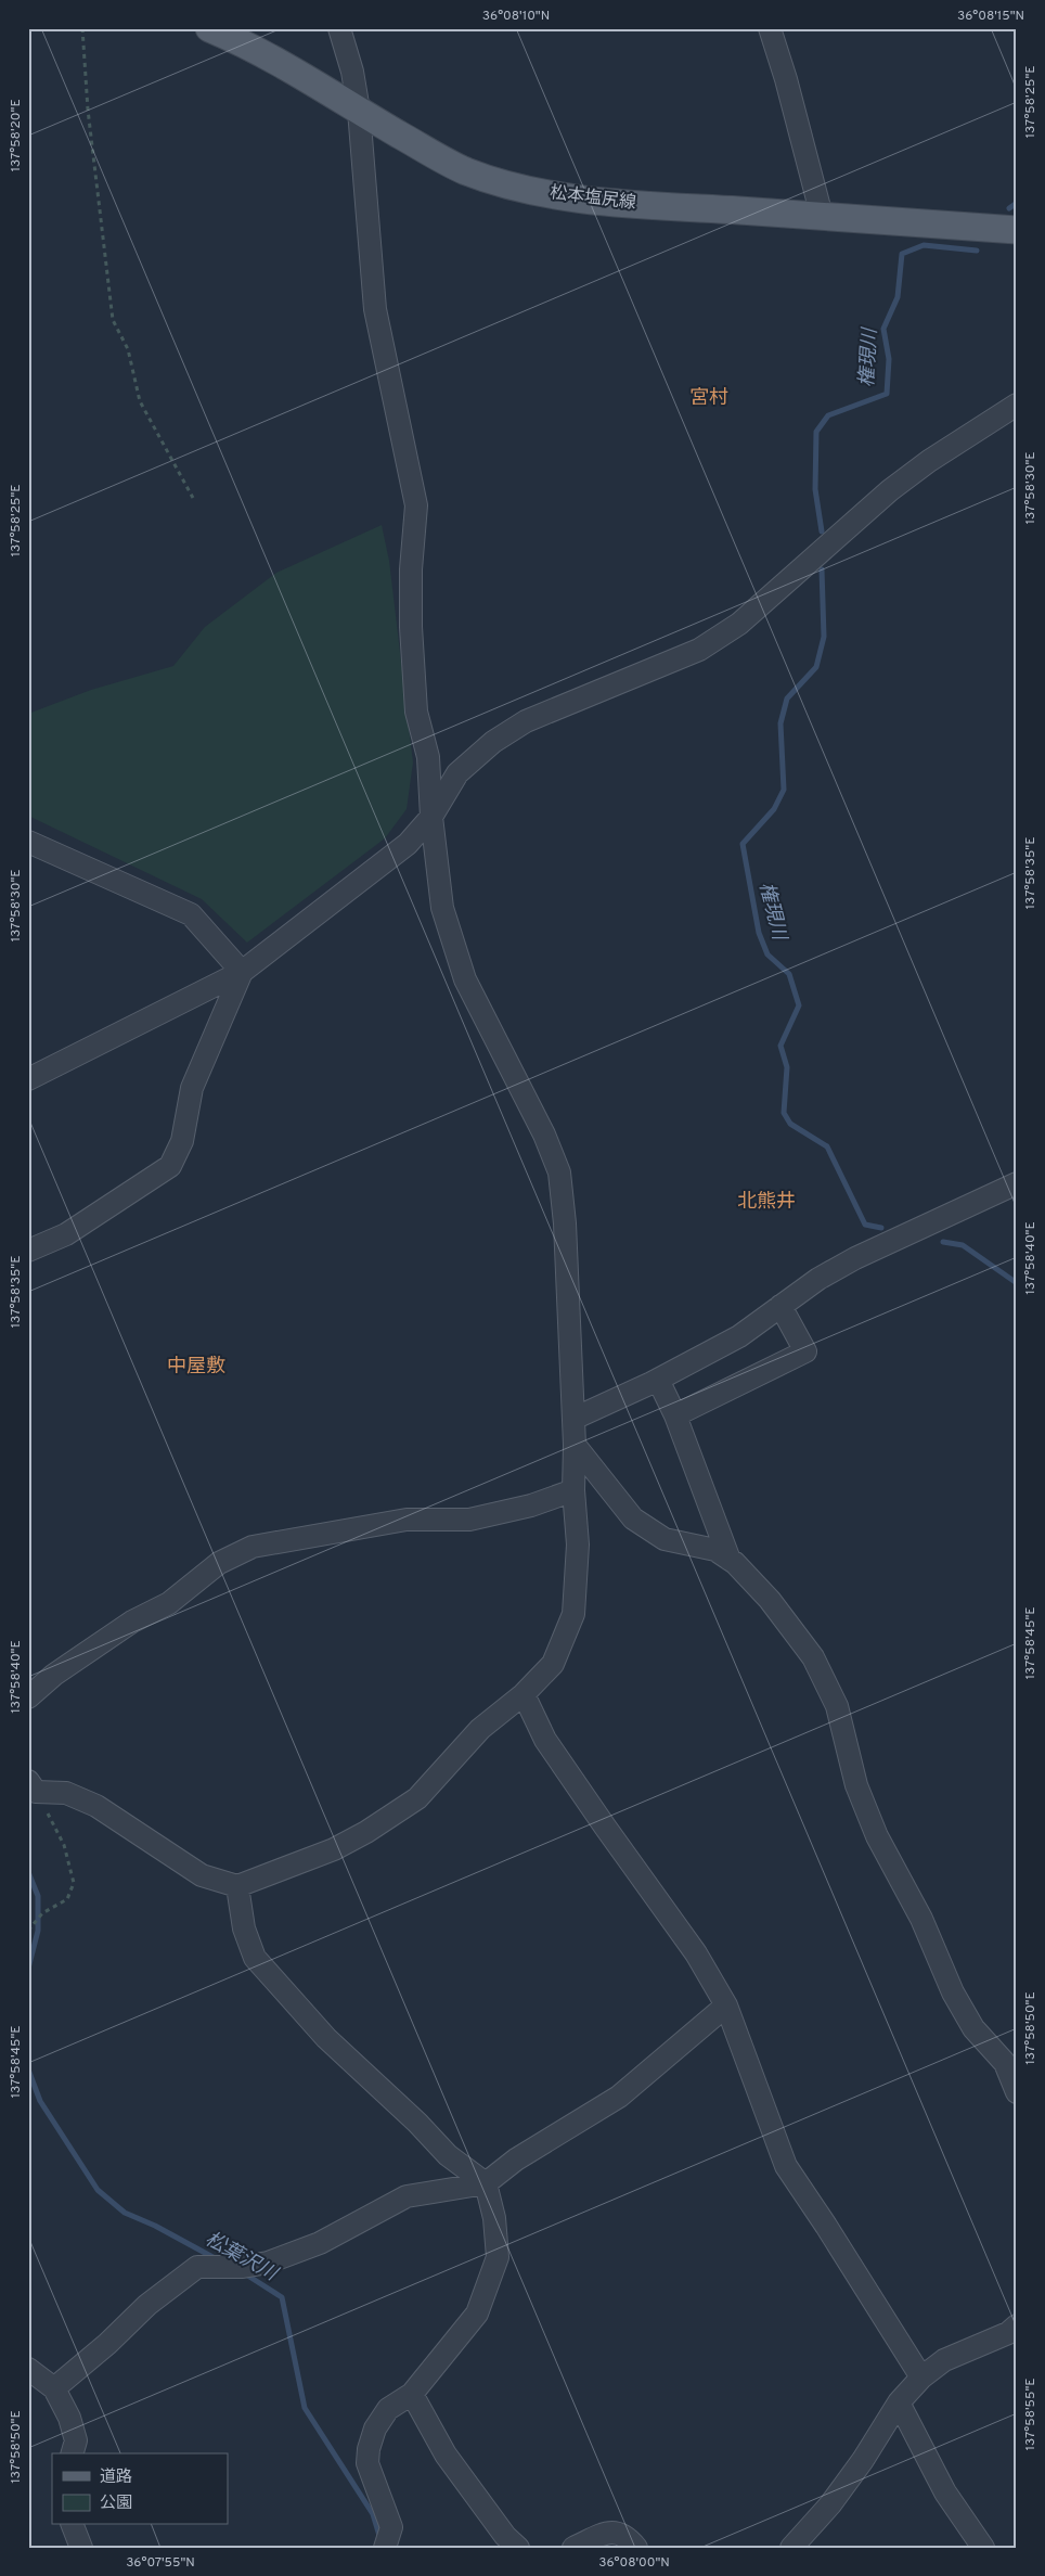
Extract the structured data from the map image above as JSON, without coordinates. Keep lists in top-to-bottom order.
{
  "streets": {
    "main road": ["松本塩尻線"]
  },
  "districts": ["宮村", "北熊井", "中屋敷"],
  "water": ["権現川", "松葉沢川"],
  "legend": ["道路", "公園"],
  "coordinates": [
    "36°08'10\"N",
    "36°08'15\"N",
    "137°58'25\"E",
    "137°58'20\"E",
    "137°58'30\"E",
    "137°58'35\"E",
    "137°58'40\"E",
    "137°58'45\"E",
    "137°58'50\"E",
    "137°58'55\"E",
    "36°07'55\"N",
    "36°08'00\"N"
  ]
}
